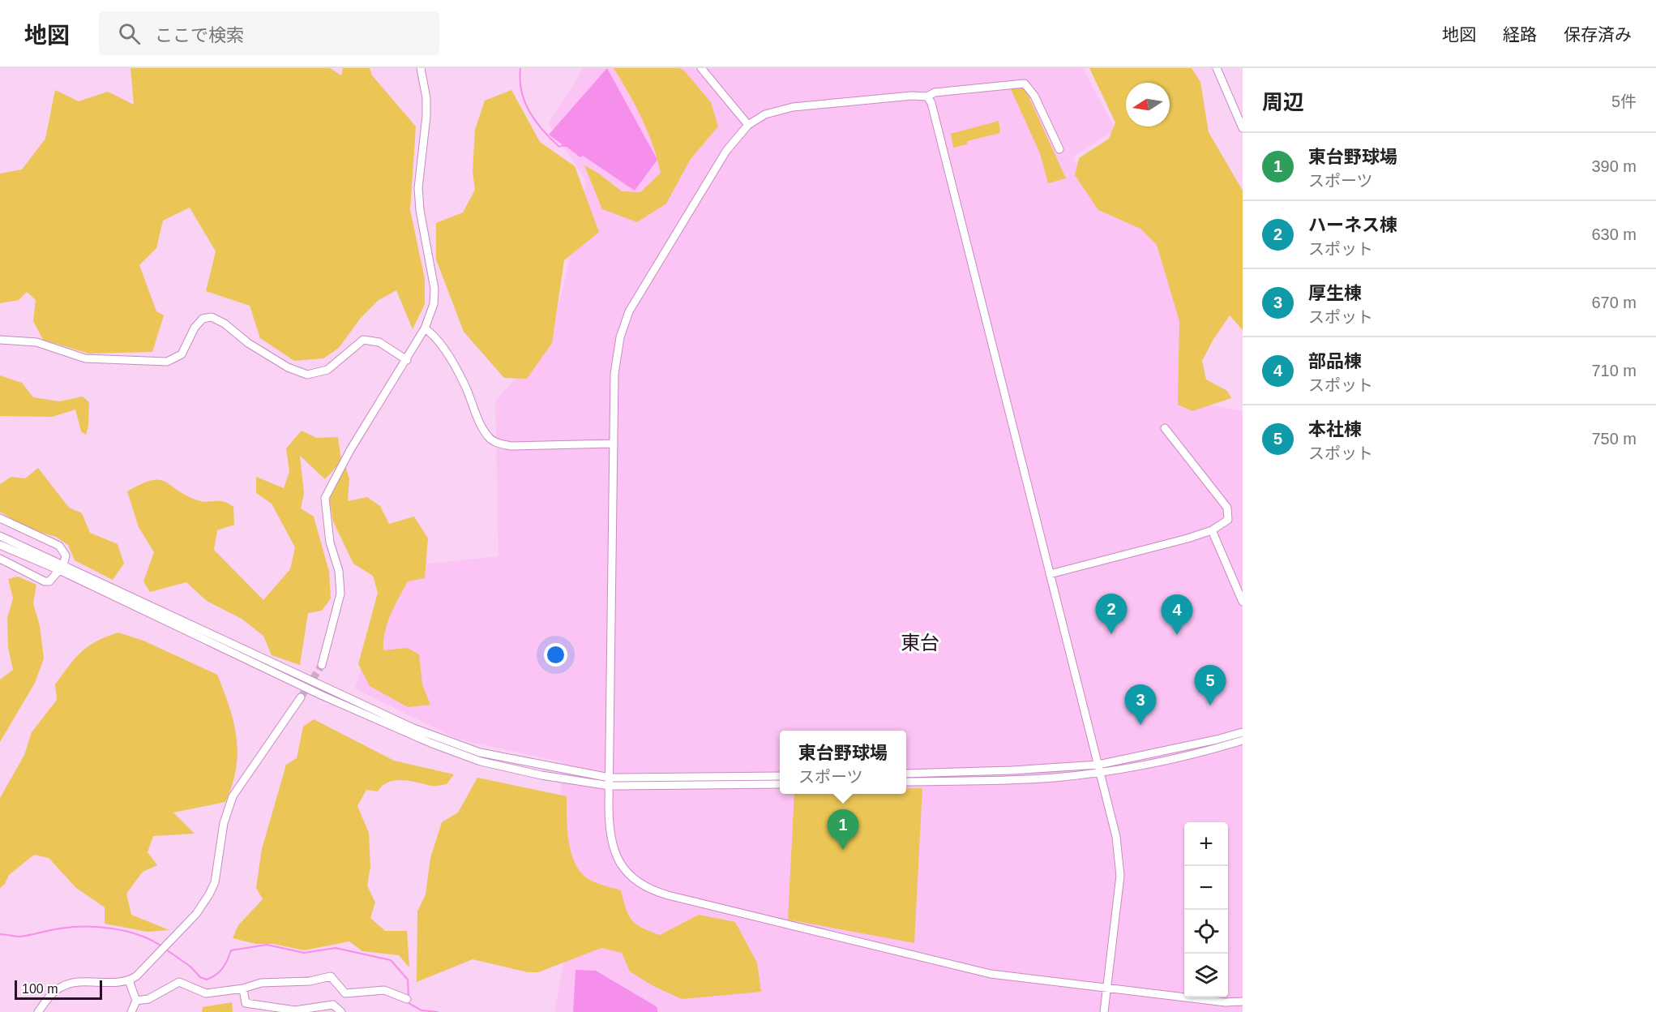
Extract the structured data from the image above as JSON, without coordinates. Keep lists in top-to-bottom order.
{
  "districts": ["東台"],
  "scale_bar": "100 m",
  "north": "left",
  "page": {
    "header": "地図",
    "search": "ここで検索",
    "nav": ["地図", "経路", "保存済み"],
    "heading": ["周辺", "5件"],
    "list": [
      {
        "mark": "1",
        "name": "東台野球場",
        "note": "スポーツ",
        "value": "390 m"
      },
      {
        "mark": "2",
        "name": "ハーネス棟",
        "note": "スポット",
        "value": "630 m"
      },
      {
        "mark": "3",
        "name": "厚生棟",
        "note": "スポット",
        "value": "670 m"
      },
      {
        "mark": "4",
        "name": "部品棟",
        "note": "スポット",
        "value": "710 m"
      },
      {
        "mark": "5",
        "name": "本社棟",
        "note": "スポット",
        "value": "750 m"
      }
    ],
    "pins": [
      "2",
      "4",
      "5",
      "3",
      "1"
    ],
    "popup": ["東台野球場", "スポーツ"],
    "map_buttons": ["+", "−"],
    "scale": "100 m"
  }
}
